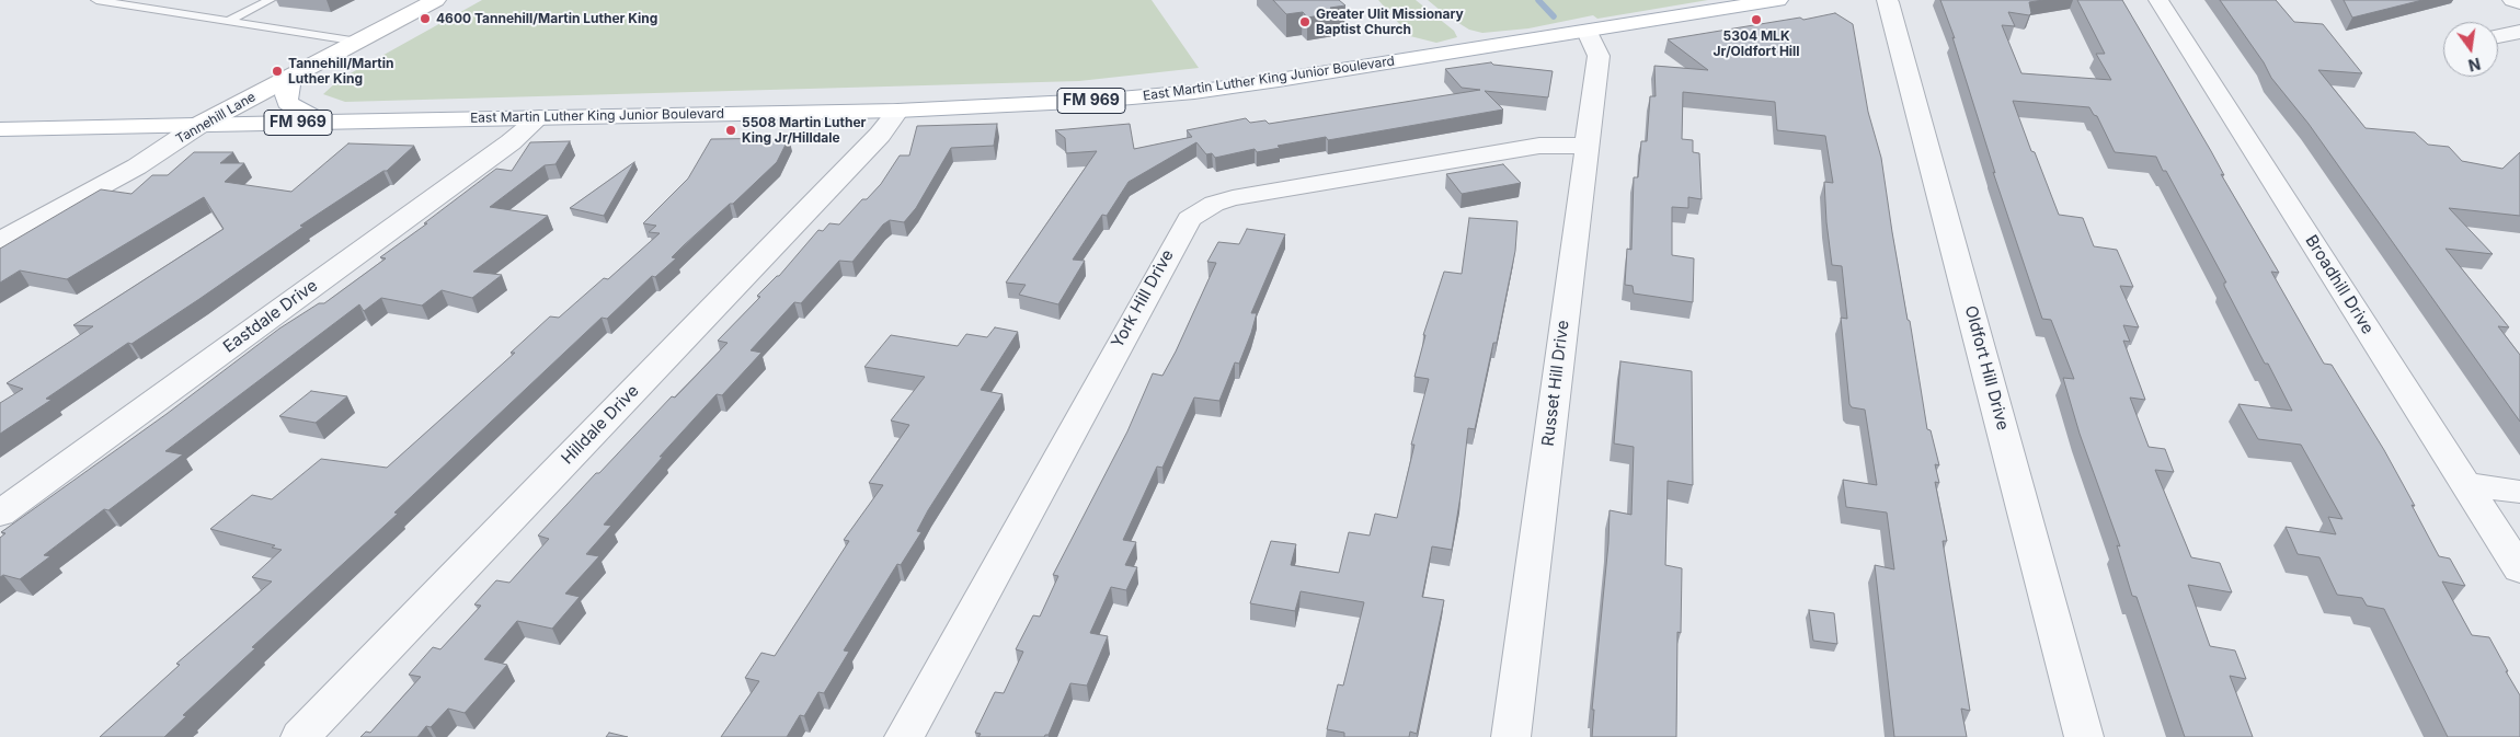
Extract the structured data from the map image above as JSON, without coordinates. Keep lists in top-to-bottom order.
{
  "streets": {
    "main road": ["East Martin Luther King Junior Boulevard", "FM 969", "Tannehill Lane"],
    "street": [
      "Broadhill Drive",
      "York Hill Drive",
      "Eastdale Drive",
      "Oldfort Hill Drive",
      "Russet Hill Drive",
      "Hilldale Drive"
    ]
  },
  "crossings": [
    ["East Martin Luther King Junior Boulevard", "Tannehill Lane"],
    ["East Martin Luther King Junior Boulevard", "Eastdale Drive"],
    ["East Martin Luther King Junior Boulevard", "Russet Hill Drive"],
    ["East Martin Luther King Junior Boulevard", "Hilldale Drive"],
    ["York Hill Drive", "Russet Hill Drive"]
  ],
  "places": [
    "4600 Tannehill/Martin Luther King",
    "5304 MLK Jr/Oldfort Hill",
    "Greater Ulit Missionary Baptist Church",
    "Tannehill/Martin Luther King",
    "5508 Martin Luther King Jr/Hilldale"
  ],
  "north": "bottom"
}
